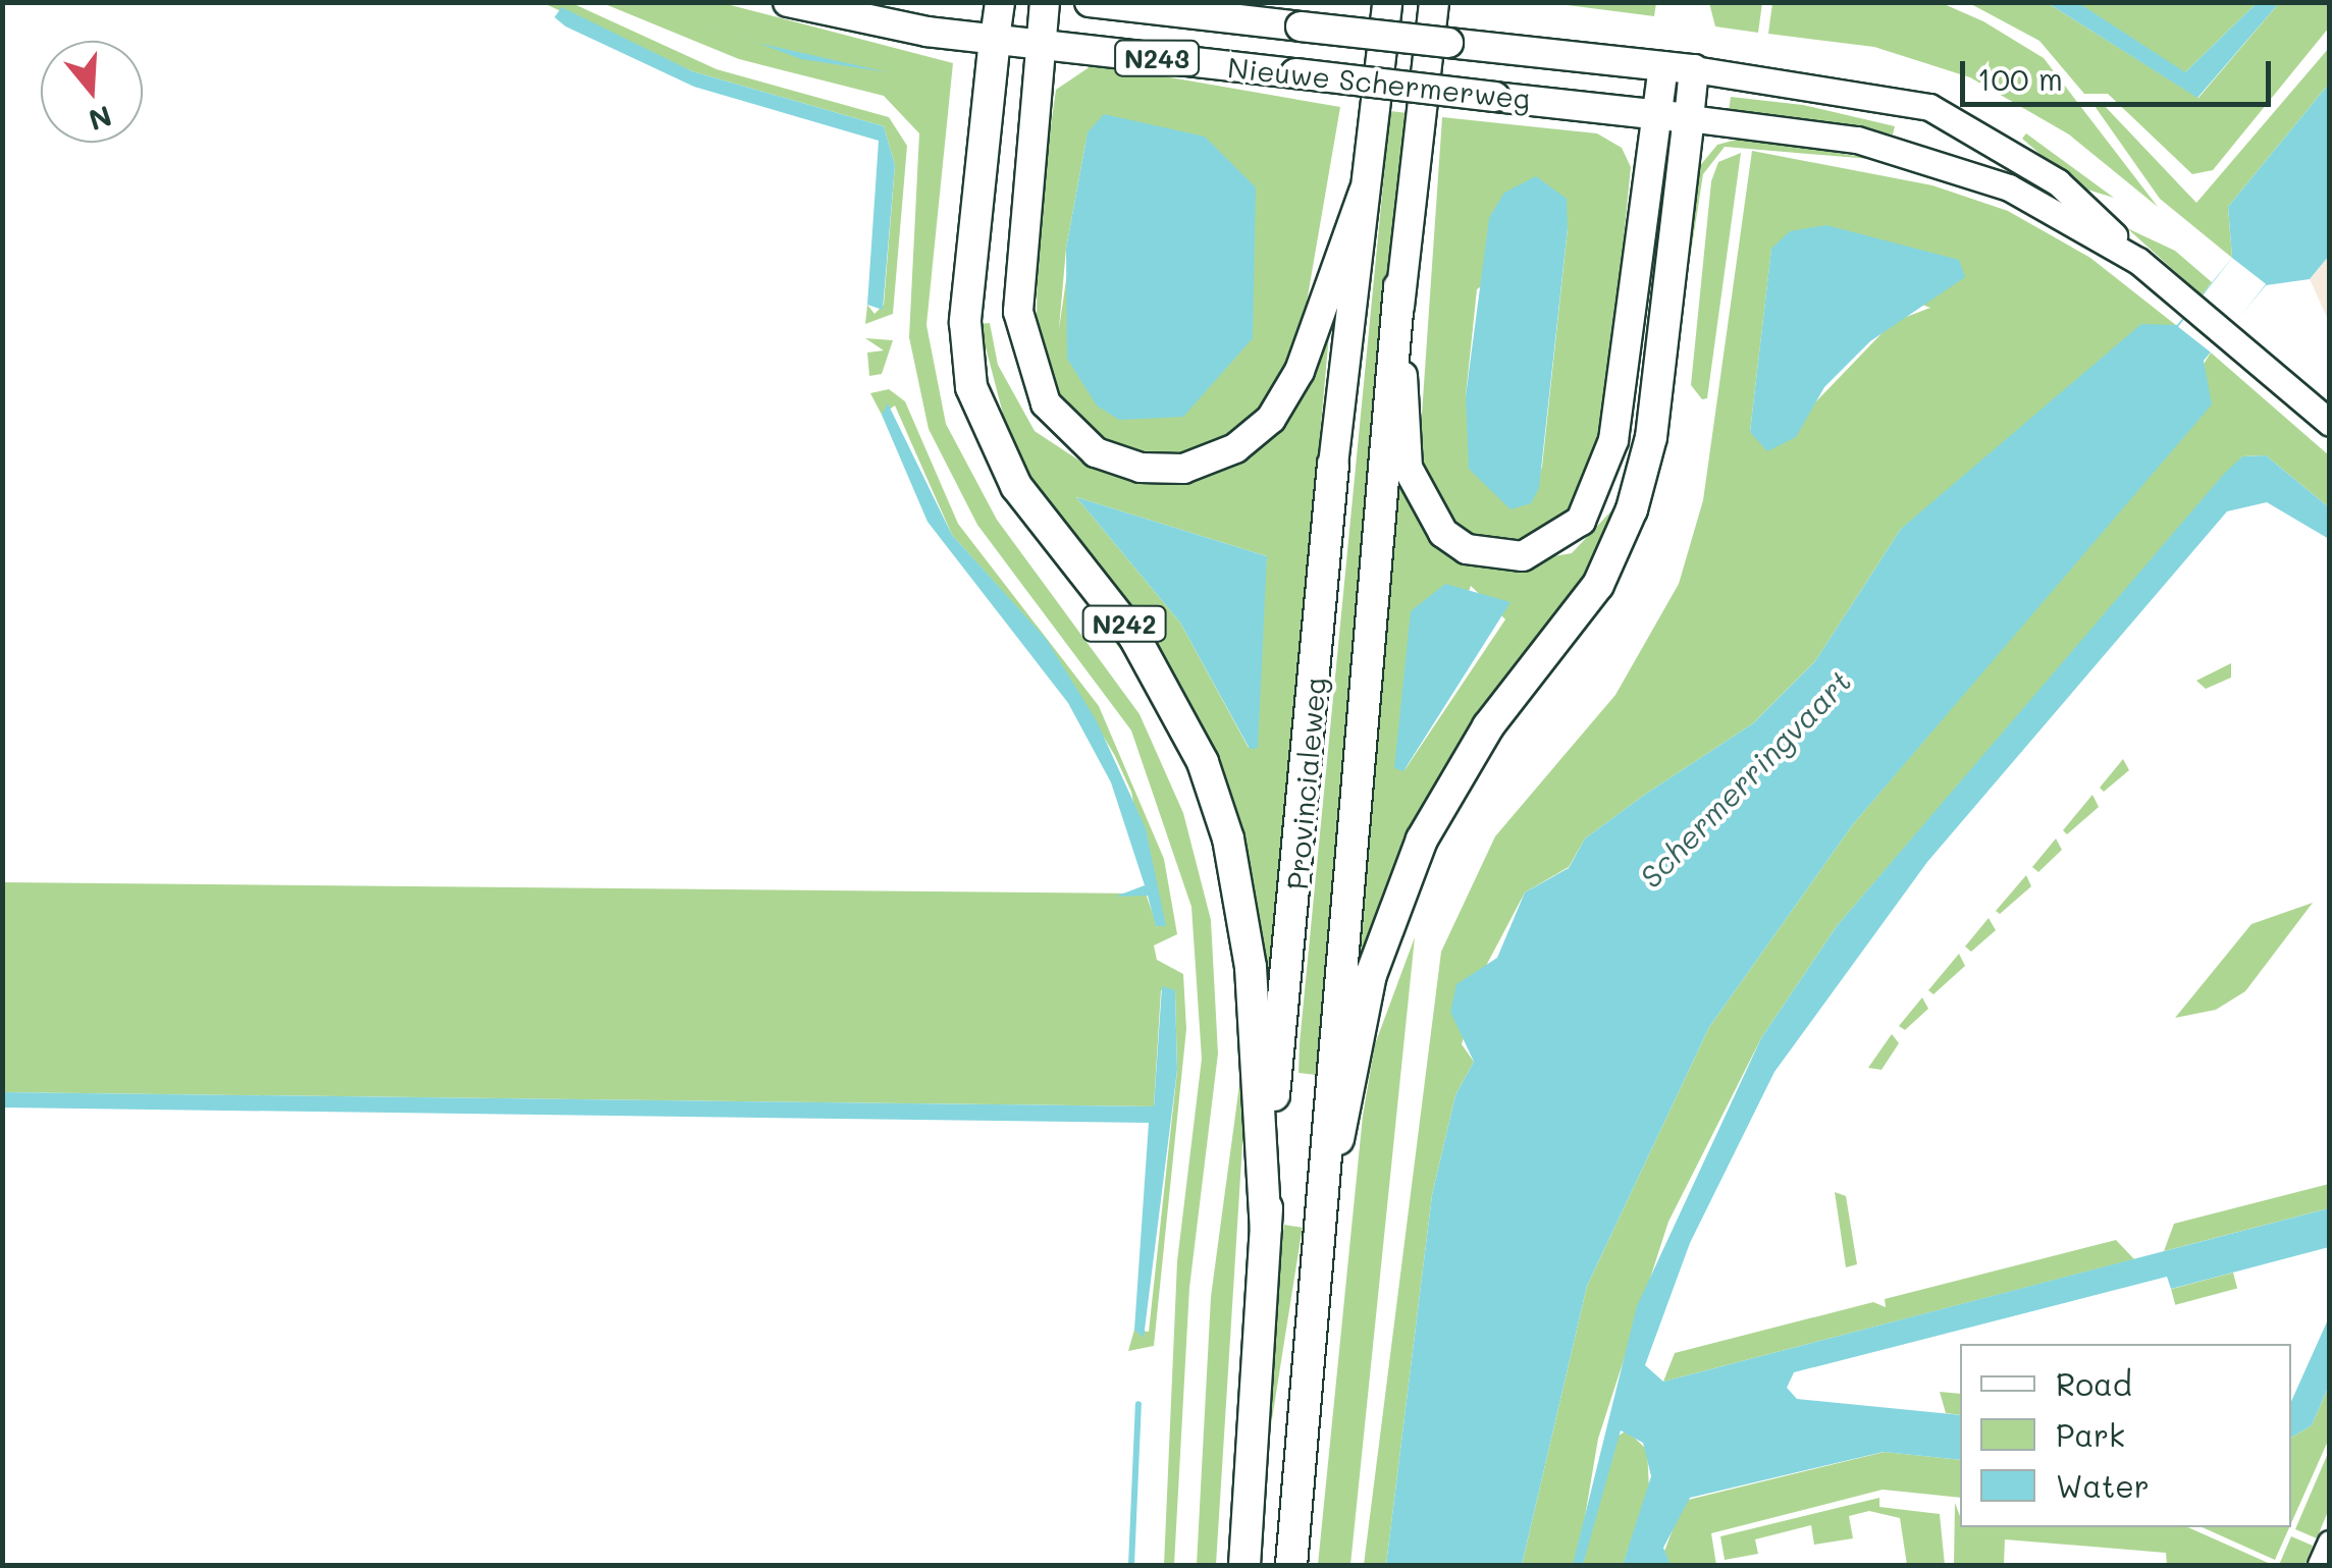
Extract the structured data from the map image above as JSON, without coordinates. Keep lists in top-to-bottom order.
{
  "streets": {
    "highway": ["N242", "Provincialeweg"],
    "main road": ["N243", "Nieuwe Schermerweg"]
  },
  "crossings": [
    ["N243", "Nieuwe Schermerweg"],
    ["N243", "N242"],
    ["Nieuwe Schermerweg", "N242"],
    ["N242", "Provincialeweg"]
  ],
  "water": ["Schermerringvaart"],
  "legend": ["Road", "Park", "Water"],
  "scale_bar": "100 m",
  "north": "bottom"
}
